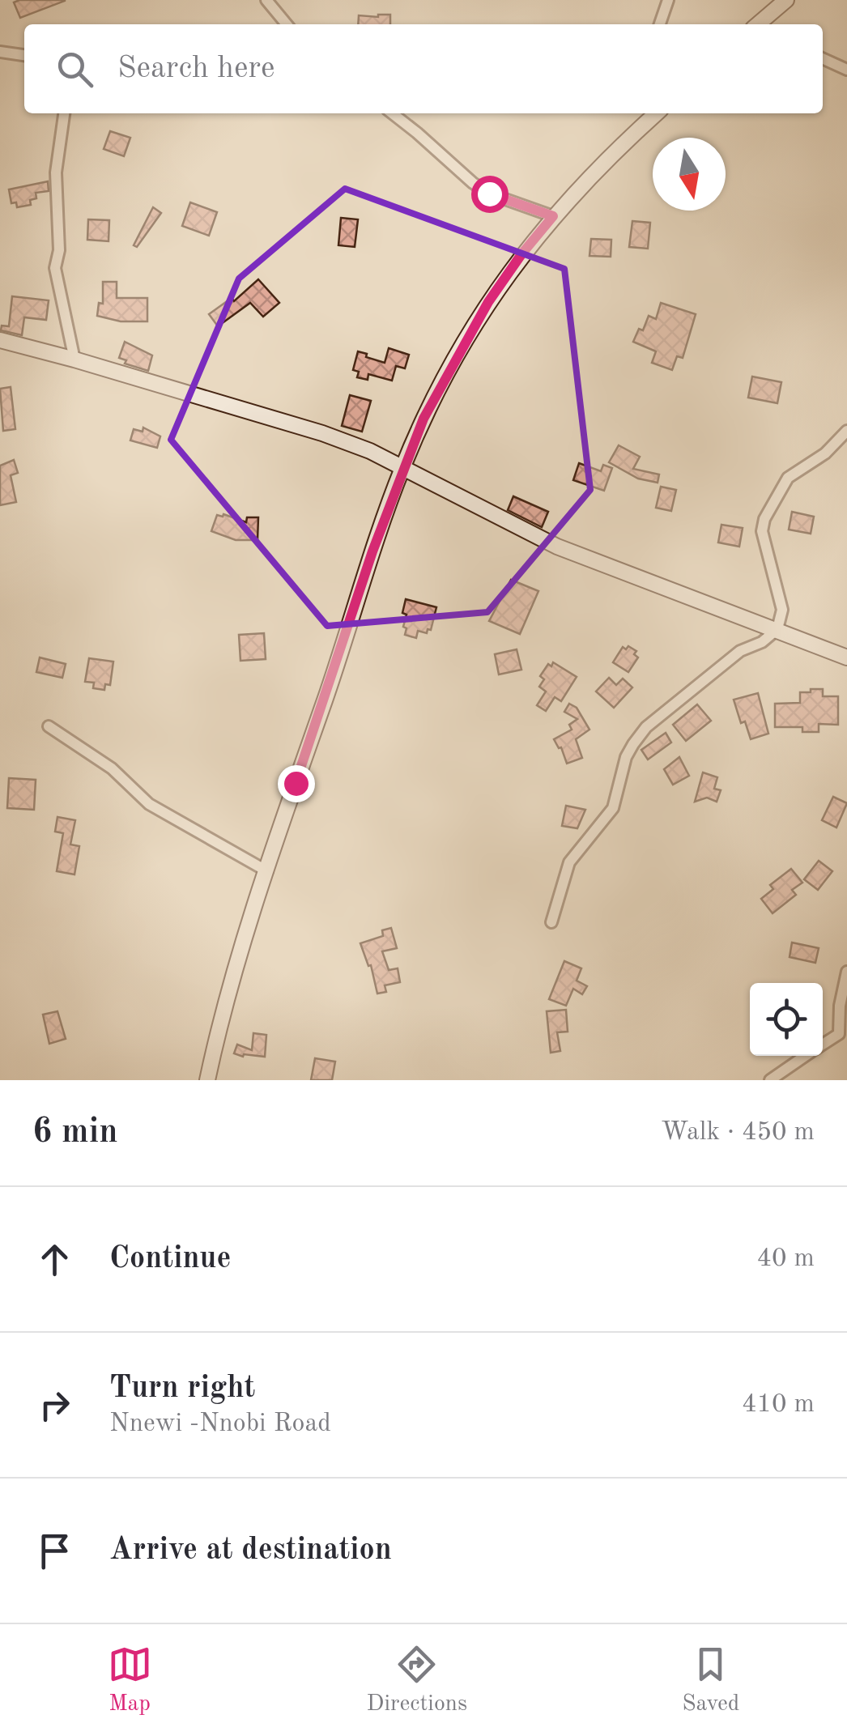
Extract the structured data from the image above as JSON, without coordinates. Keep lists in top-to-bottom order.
{
  "north": "bottom",
  "page": {
    "search": "Search here",
    "heading": ["6 min", "Walk · 450 m"],
    "list": [
      ["Continue", "40 m"],
      ["Turn right", "Nnewi -Nnobi Road", "410 m"],
      "Arrive at destination"
    ],
    "nav": ["Map", "Directions", "Saved"]
  }
}
